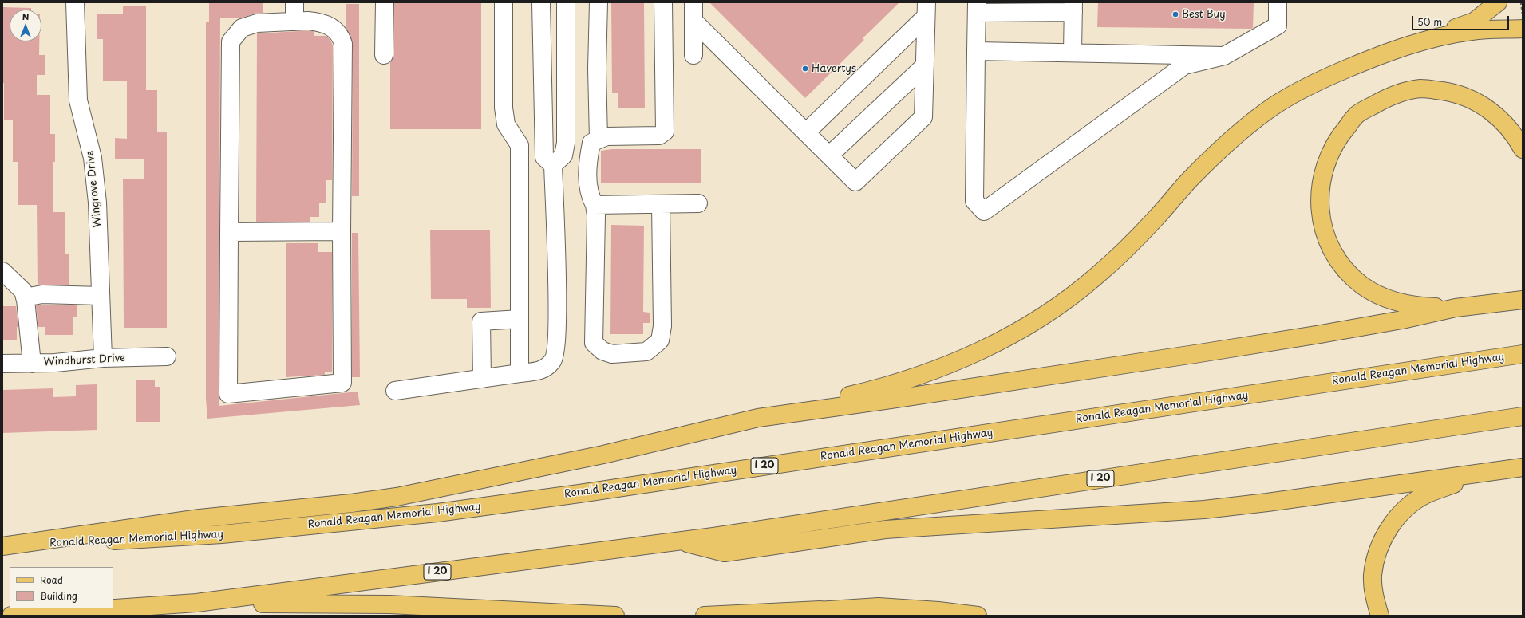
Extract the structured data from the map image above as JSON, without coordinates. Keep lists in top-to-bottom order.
{
  "streets": {
    "main road": ["Ronald Reagan Memorial Highway", "I 20"],
    "street": ["Wingrove Drive", "Windhurst Drive"]
  },
  "crossings": [
    ["Wingrove Drive", "Windhurst Drive"]
  ],
  "places": ["Best Buy", "Havertys"],
  "legend": ["Road", "Building"],
  "scale_bar": "50 m",
  "north": "top"
}
